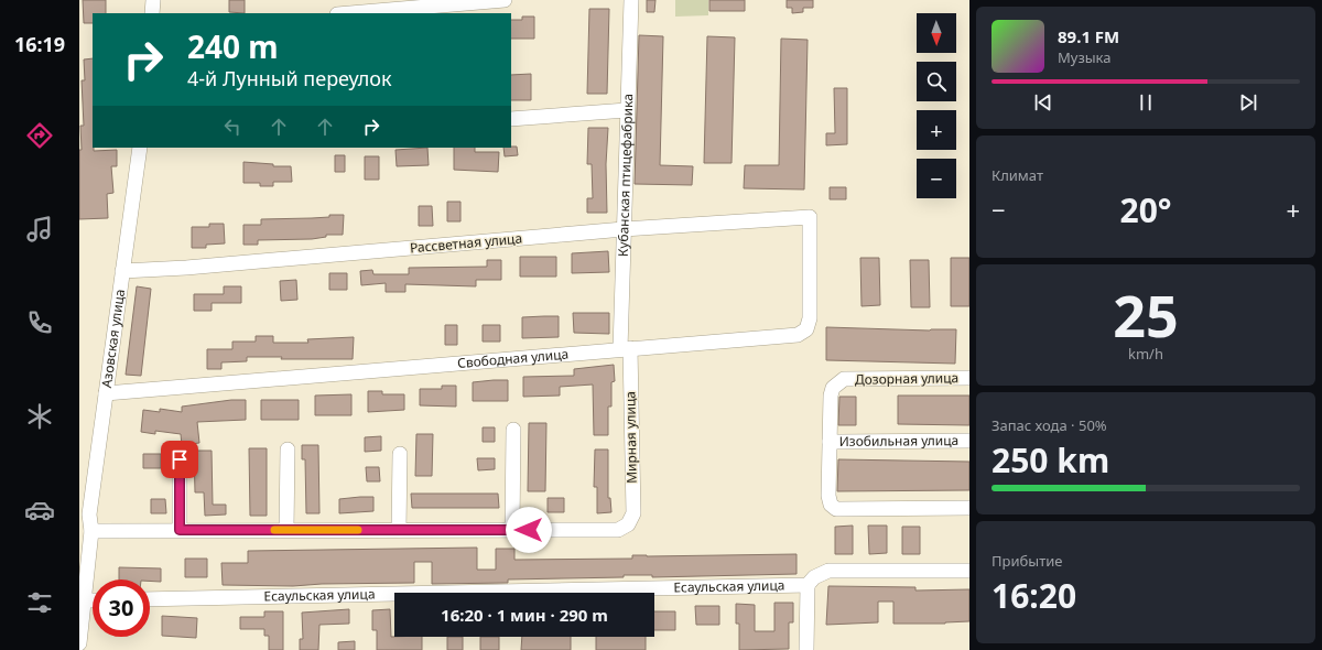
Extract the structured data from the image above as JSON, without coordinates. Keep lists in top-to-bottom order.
{
  "streets": {
    "street": [
      "Кубанская птицефабрика",
      "Рассветная улица",
      "Азовская улица",
      "Свободная улица",
      "Дозорная улица",
      "Мирная улица",
      "Изобильная улица",
      "Есаульская улица"
    ]
  },
  "crossings": [
    ["Кубанская птицефабрика", "Рассветная улица"],
    ["Кубанская птицефабрика", "Свободная улица"],
    ["Кубанская птицефабрика", "Мирная улица"],
    ["Рассветная улица", "Азовская улица"],
    ["Рассветная улица", "Свободная улица"],
    ["Азовская улица", "Свободная улица"],
    ["Свободная улица", "Мирная улица"],
    ["Дозорная улица", "Изобильная улица"]
  ],
  "north": "bottom",
  "page": {
    "tabs": "16:19",
    "map_buttons": ["+", "−"],
    "turn": ["240 m", "4-й Лунный переулок"],
    "song": ["89.1 FM", "Музыка"],
    "tile": [
      "Климат",
      ["25", "km/h"],
      ["Запас хода · 50%", "250 km"],
      ["Прибытие", "16:20"]
    ],
    "heat": ["−", "20°", "+"],
    "limit": "30",
    "trip": "16:20 · 1 мин · 290 m"
  }
}
